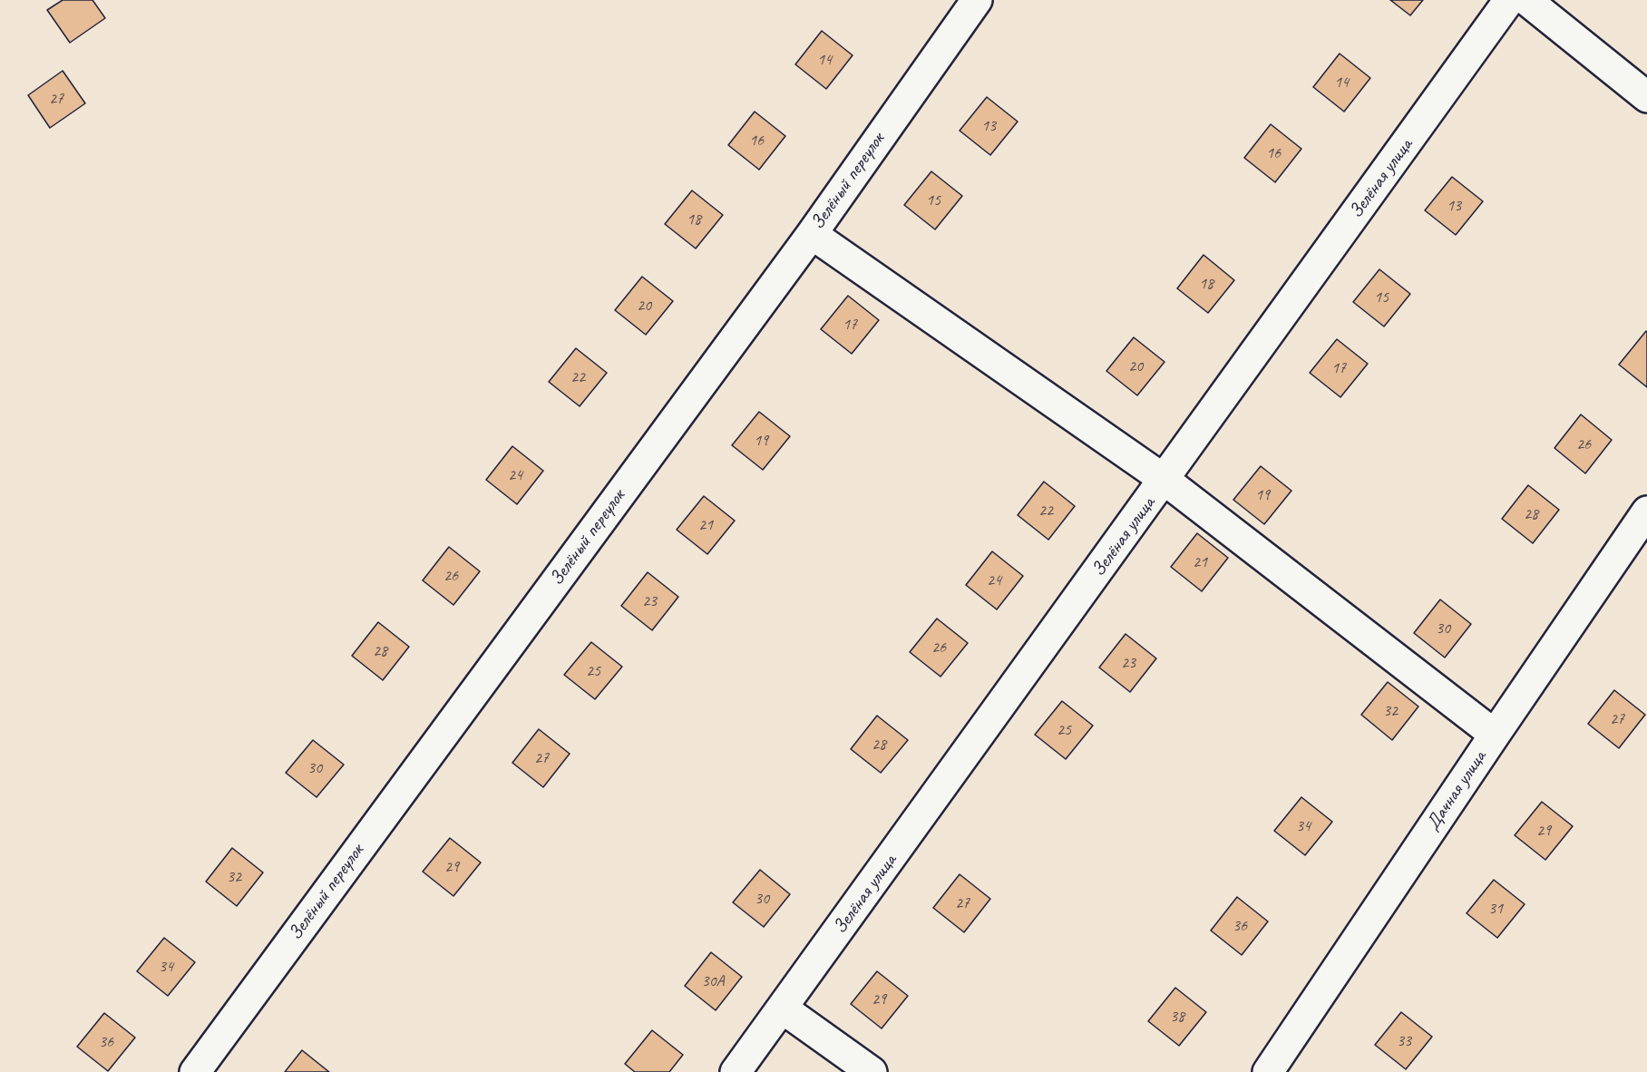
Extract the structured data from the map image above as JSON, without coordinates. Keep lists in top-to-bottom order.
{
  "streets": {
    "street": ["Зелёная улица", "Зелёный переулок", "Дачная улица"]
  },
  "house_numbers": [
    "14",
    "14",
    "27",
    "13",
    "16",
    "16",
    "15",
    "13",
    "18",
    "18",
    "15",
    "20",
    "17",
    "20",
    "17",
    "22",
    "19",
    "26",
    "24",
    "19",
    "22",
    "28",
    "21",
    "21",
    "26",
    "24",
    "23",
    "30",
    "26",
    "28",
    "23",
    "25",
    "32",
    "27",
    "25",
    "28",
    "27",
    "30",
    "34",
    "29",
    "29",
    "32",
    "30",
    "27",
    "31",
    "36",
    "34",
    "30А",
    "29",
    "38",
    "33",
    "36"
  ]
}
